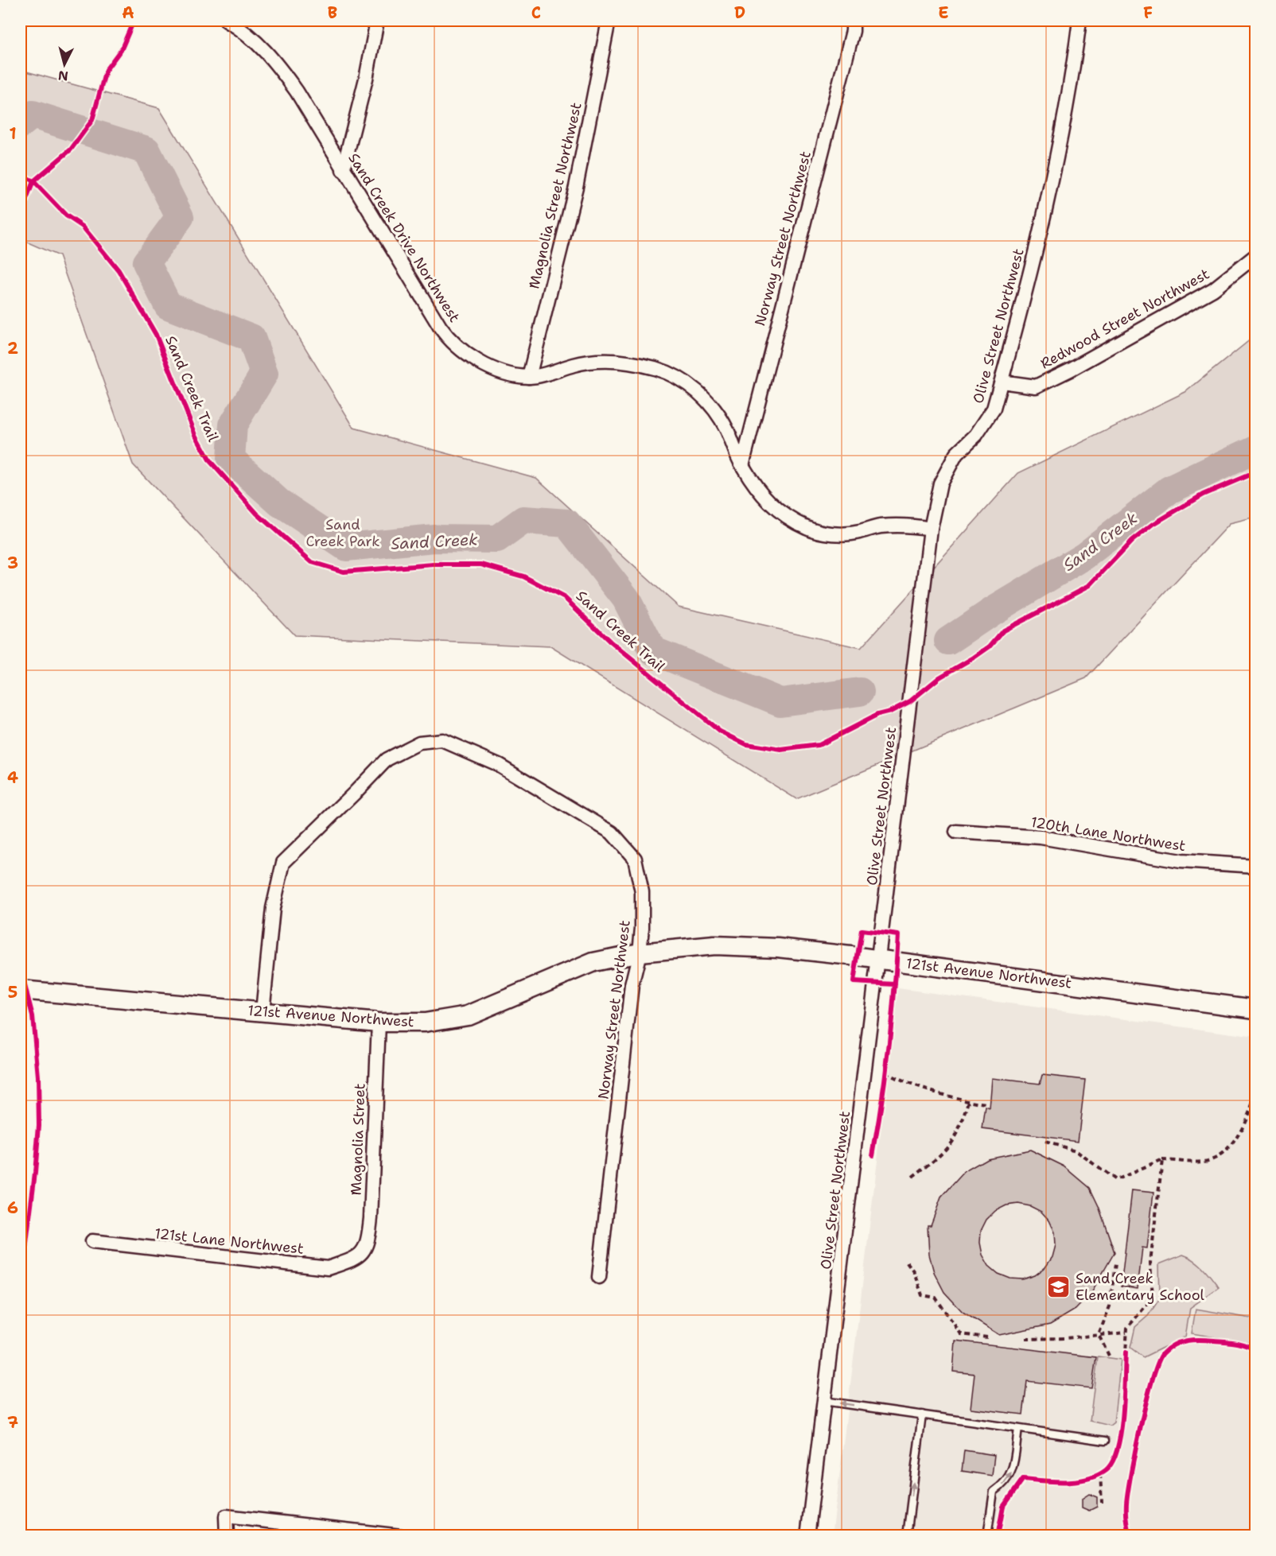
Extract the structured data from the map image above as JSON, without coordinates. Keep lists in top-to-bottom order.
{
  "streets": {
    "street": [
      "Magnolia Street Northwest",
      "Sand Creek Drive Northwest",
      "Norway Street Northwest",
      "Redwood Street Northwest",
      "Olive Street Northwest",
      "120th Lane Northwest",
      "121st Avenue Northwest",
      "Magnolia Street",
      "121st Lane Northwest"
    ],
    "cycle path": ["Sand Creek Trail"]
  },
  "crossings": [
    ["Magnolia Street Northwest", "Sand Creek Drive Northwest"],
    ["Sand Creek Drive Northwest", "Norway Street Northwest"],
    ["Sand Creek Drive Northwest", "Olive Street Northwest"],
    ["Norway Street Northwest", "121st Avenue Northwest"],
    ["Redwood Street Northwest", "Olive Street Northwest"],
    ["Olive Street Northwest", "121st Avenue Northwest"],
    ["121st Avenue Northwest", "Magnolia Street"],
    ["Magnolia Street", "121st Lane Northwest"]
  ],
  "water": ["Sand Creek"],
  "parks": ["Sand Creek Park"],
  "places": {
    "school or university": ["Sand Creek Elementary School"]
  },
  "north": "bottom",
  "grid": {
    "columns": [
      "A",
      "B",
      "C",
      "D",
      "E",
      "F"
    ],
    "rows": [
      "1",
      "2",
      "3",
      "4",
      "5",
      "6",
      "7"
    ]
  }
}
